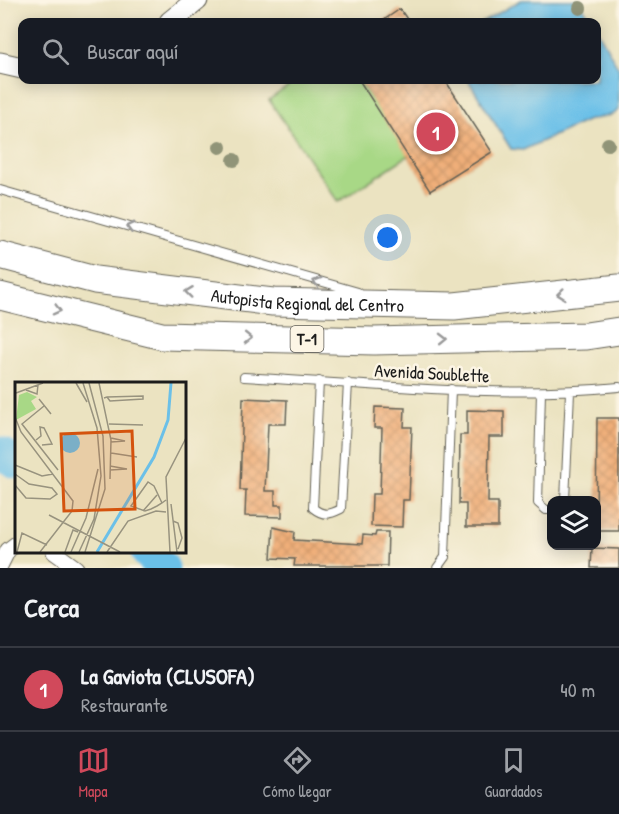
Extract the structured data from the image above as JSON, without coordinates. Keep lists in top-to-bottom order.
{
  "streets": {
    "highway": ["Autopista Regional del Centro", "T-1"],
    "lane": ["Avenida Soublette"]
  },
  "page": {
    "search": "Buscar aquí",
    "pins": "1",
    "heading": "Cerca",
    "list": [
      {
        "mark": "1",
        "name": "La Gaviota (CLUSOFA)",
        "note": "Restaurante",
        "value": "40 m"
      }
    ],
    "nav": ["Mapa", "Cómo llegar", "Guardados"]
  }
}
